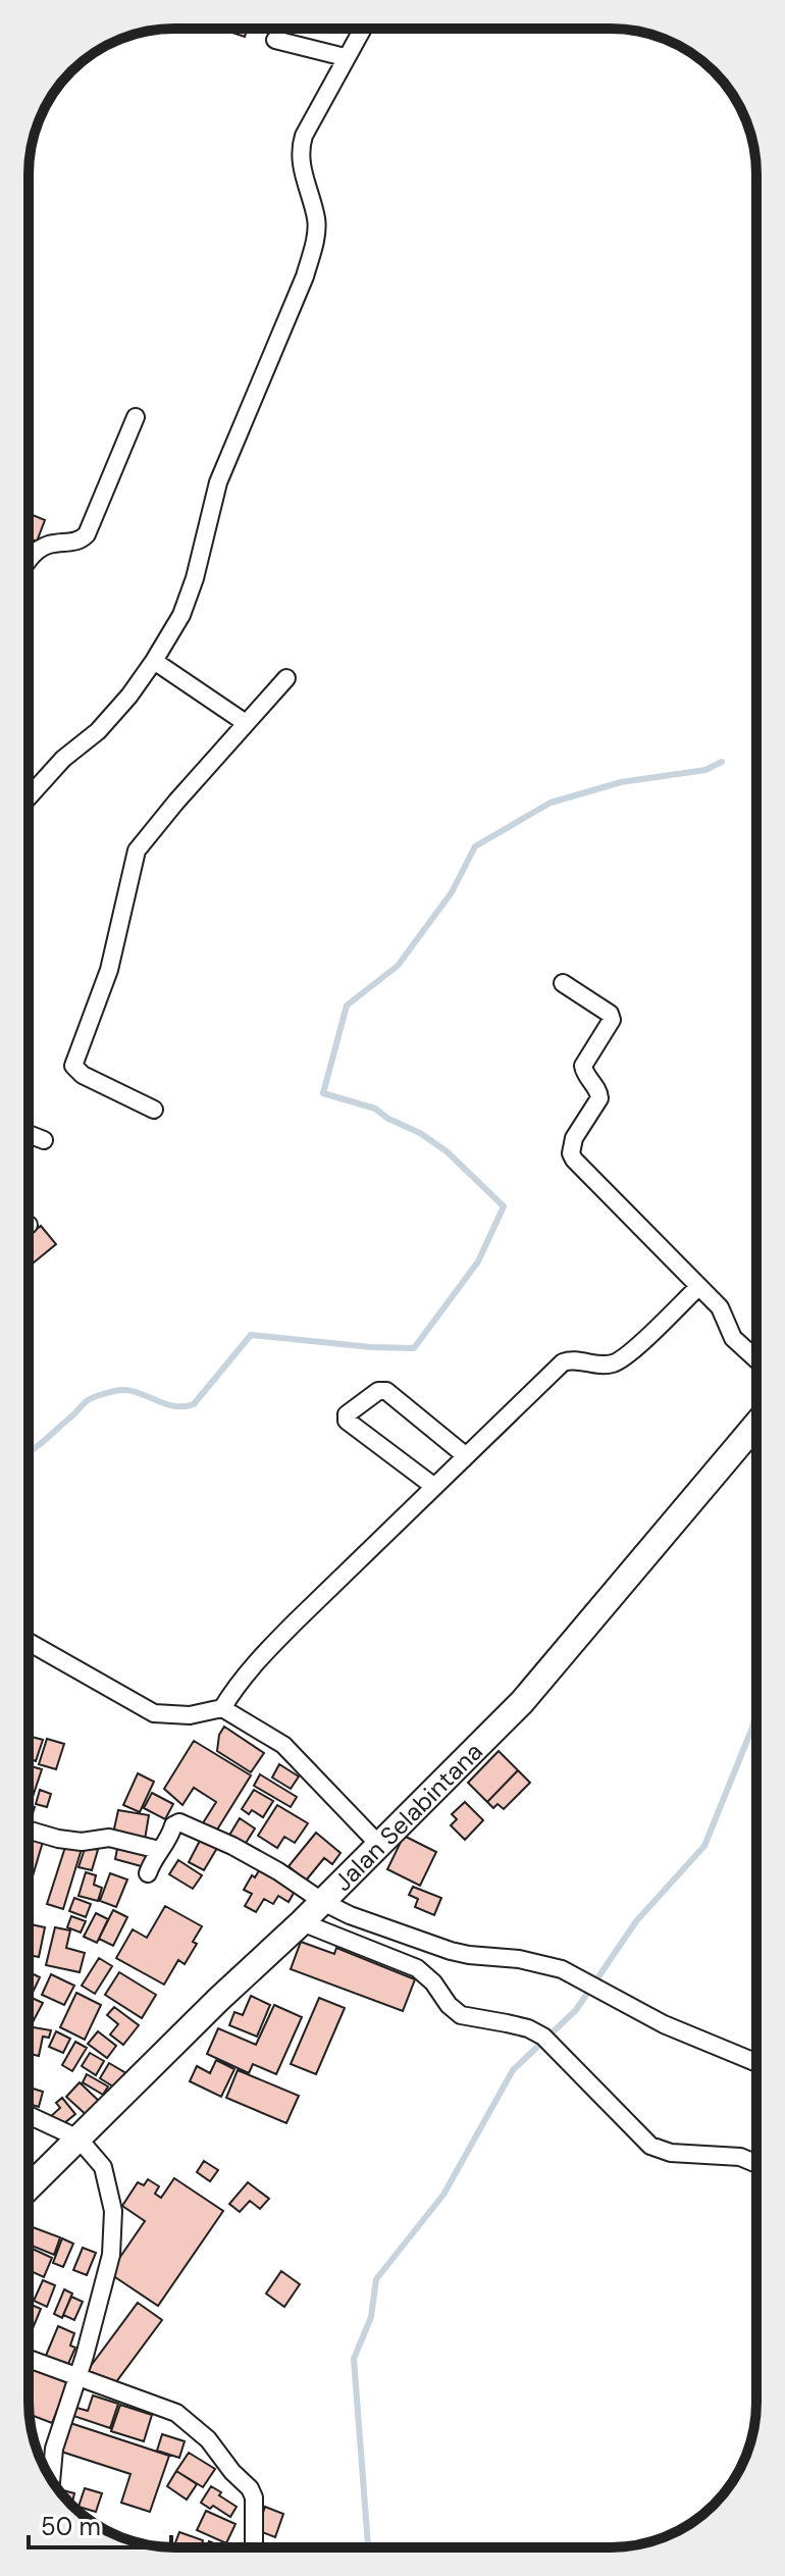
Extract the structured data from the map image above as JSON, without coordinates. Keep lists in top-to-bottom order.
{
  "streets": {
    "street": ["Jalan Selabintana"]
  },
  "scale_bar": "50 m"
}
